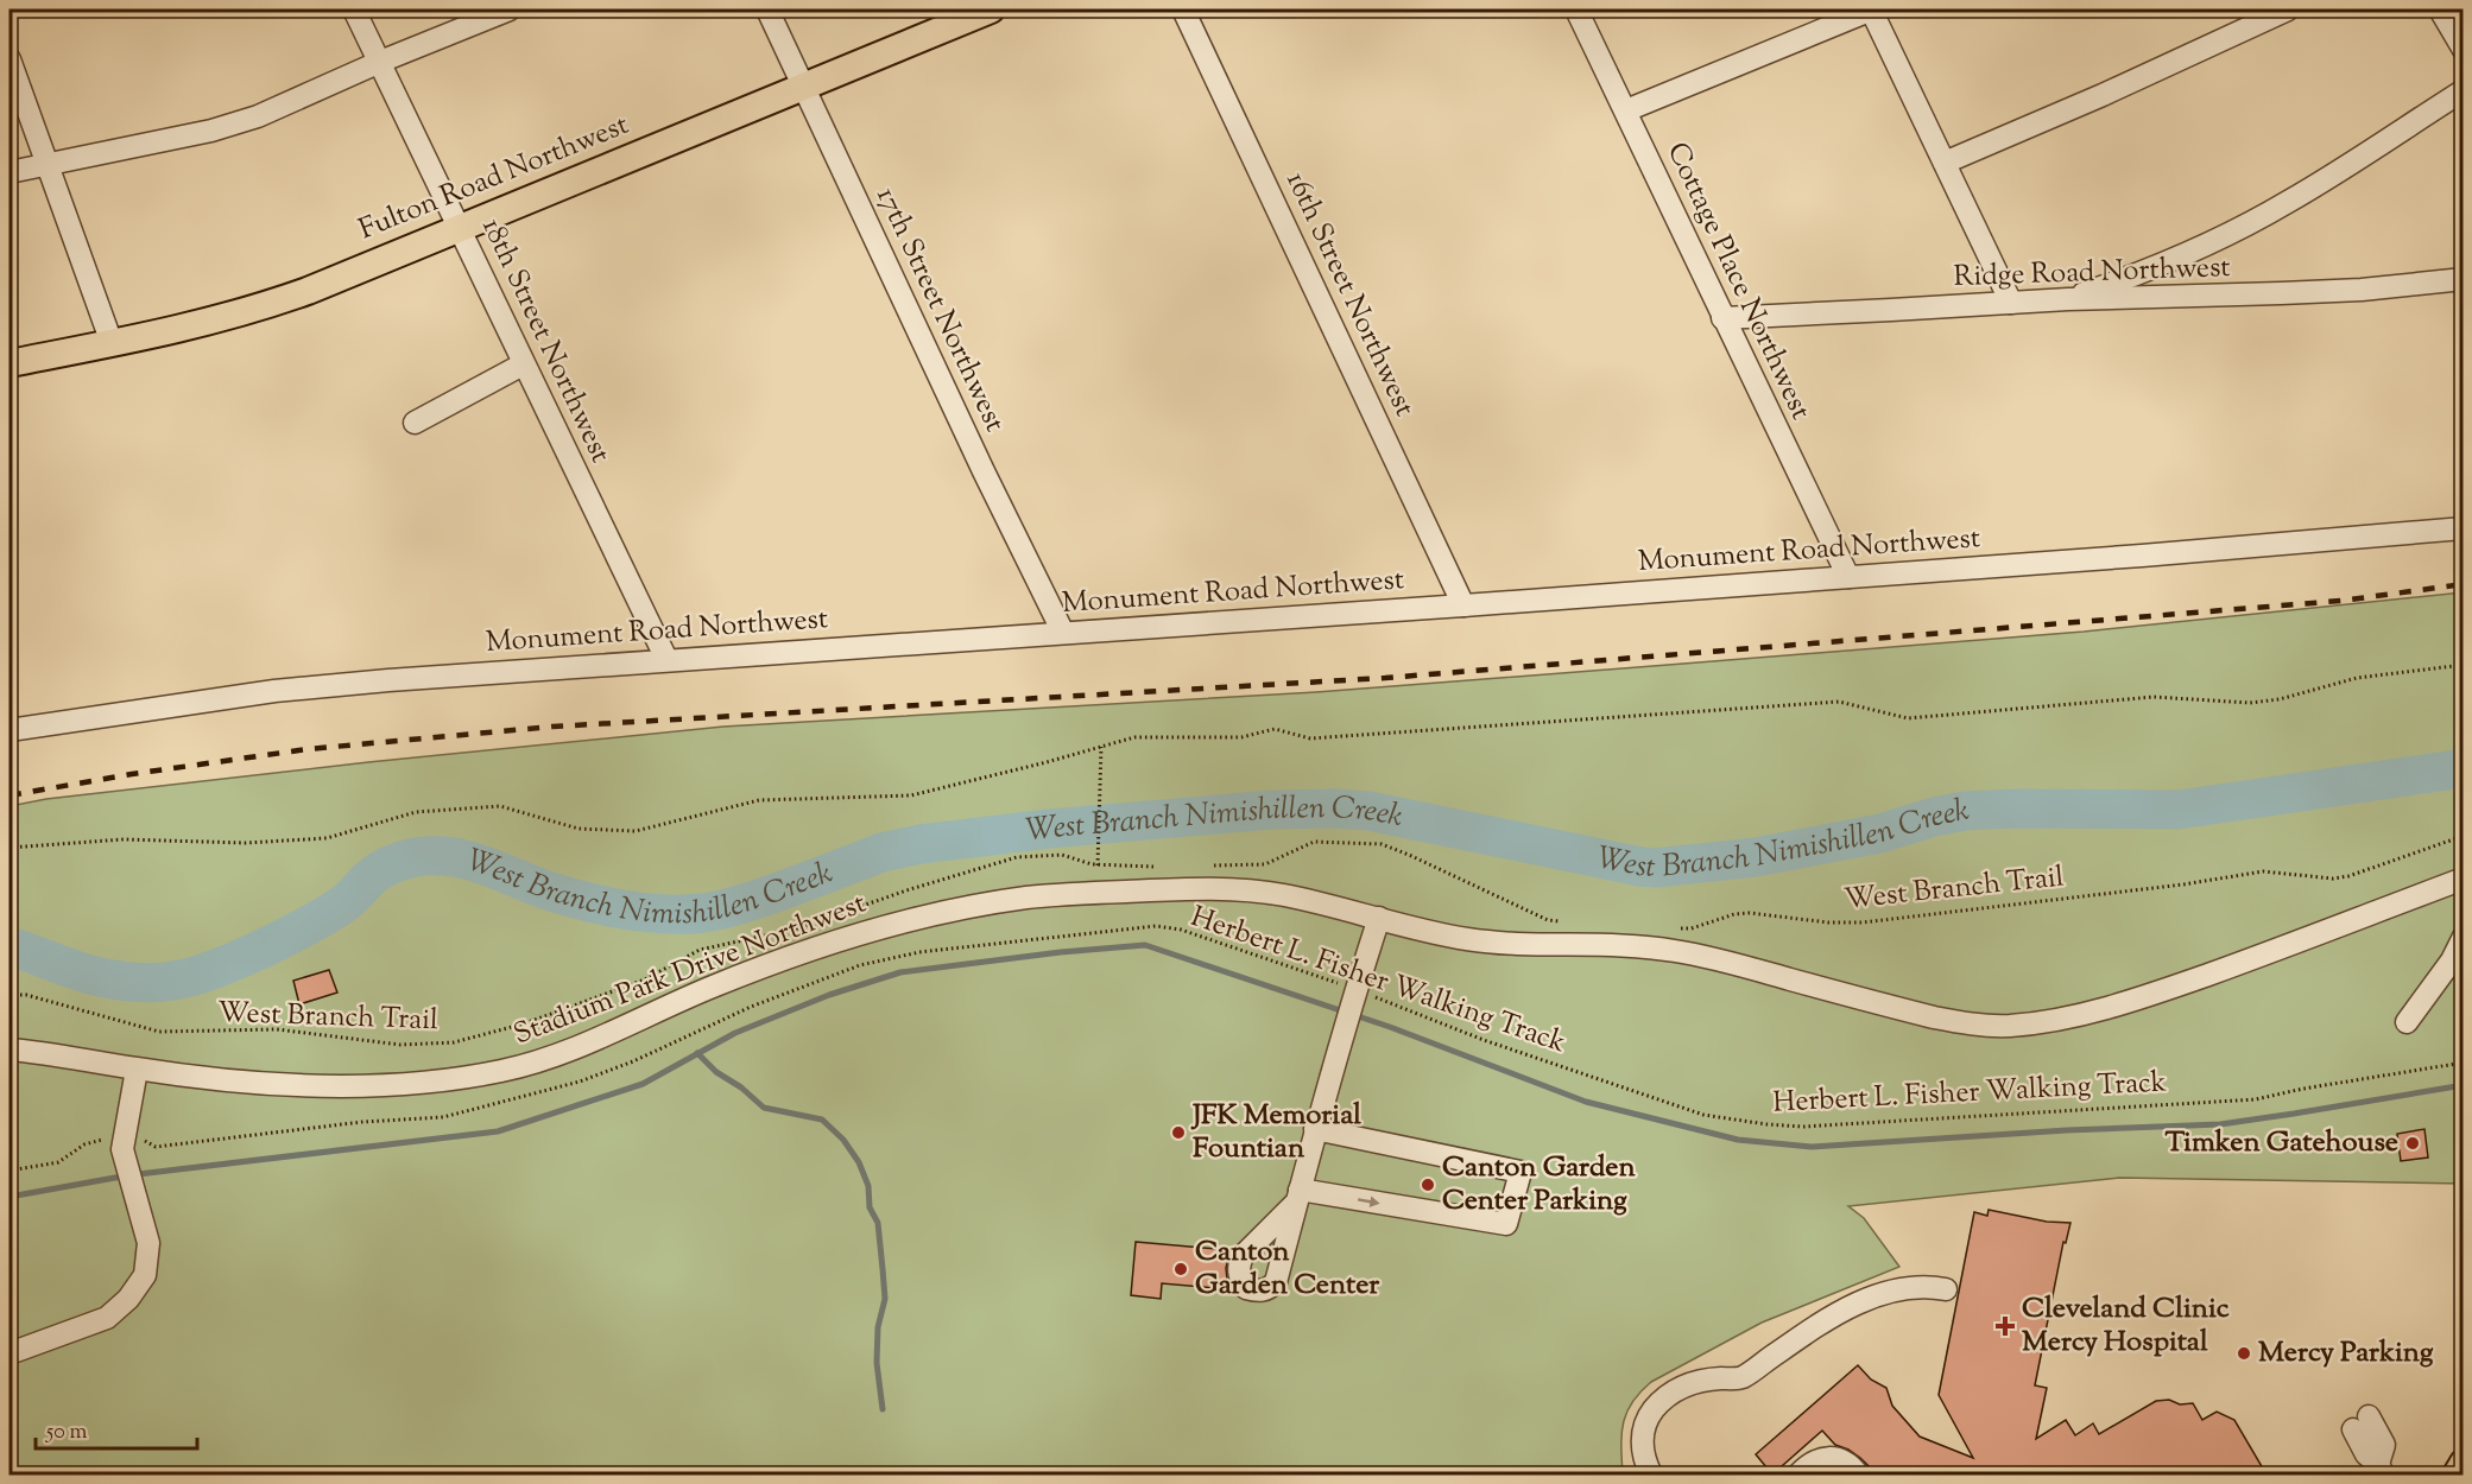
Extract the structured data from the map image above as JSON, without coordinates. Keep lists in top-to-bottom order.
{
  "streets": {
    "main road": ["Fulton Road Northwest"],
    "street": [
      "Ridge Road Northwest",
      "Cottage Place Northwest",
      "16th Street Northwest",
      "17th Street Northwest",
      "18th Street Northwest",
      "Monument Road Northwest",
      "Stadium Park Drive Northwest"
    ],
    "path": ["West Branch Trail", "Herbert L. Fisher Walking Track"]
  },
  "crossings": [
    ["Fulton Road Northwest", "17th Street Northwest"],
    ["Fulton Road Northwest", "18th Street Northwest"],
    ["Ridge Road Northwest", "Cottage Place Northwest"],
    ["Cottage Place Northwest", "Monument Road Northwest"],
    ["16th Street Northwest", "Monument Road Northwest"],
    ["17th Street Northwest", "Monument Road Northwest"],
    ["18th Street Northwest", "Monument Road Northwest"]
  ],
  "water": ["West Branch Nimishillen Creek"],
  "places": {
    "other": [
      "JFK Memorial Fountian",
      "Timken Gatehouse",
      "Canton Garden Center Parking",
      "Canton Garden Center",
      "Mercy Parking"
    ],
    "health": ["Cleveland Clinic Mercy Hospital"]
  },
  "scale_bar": "50 m"
}
